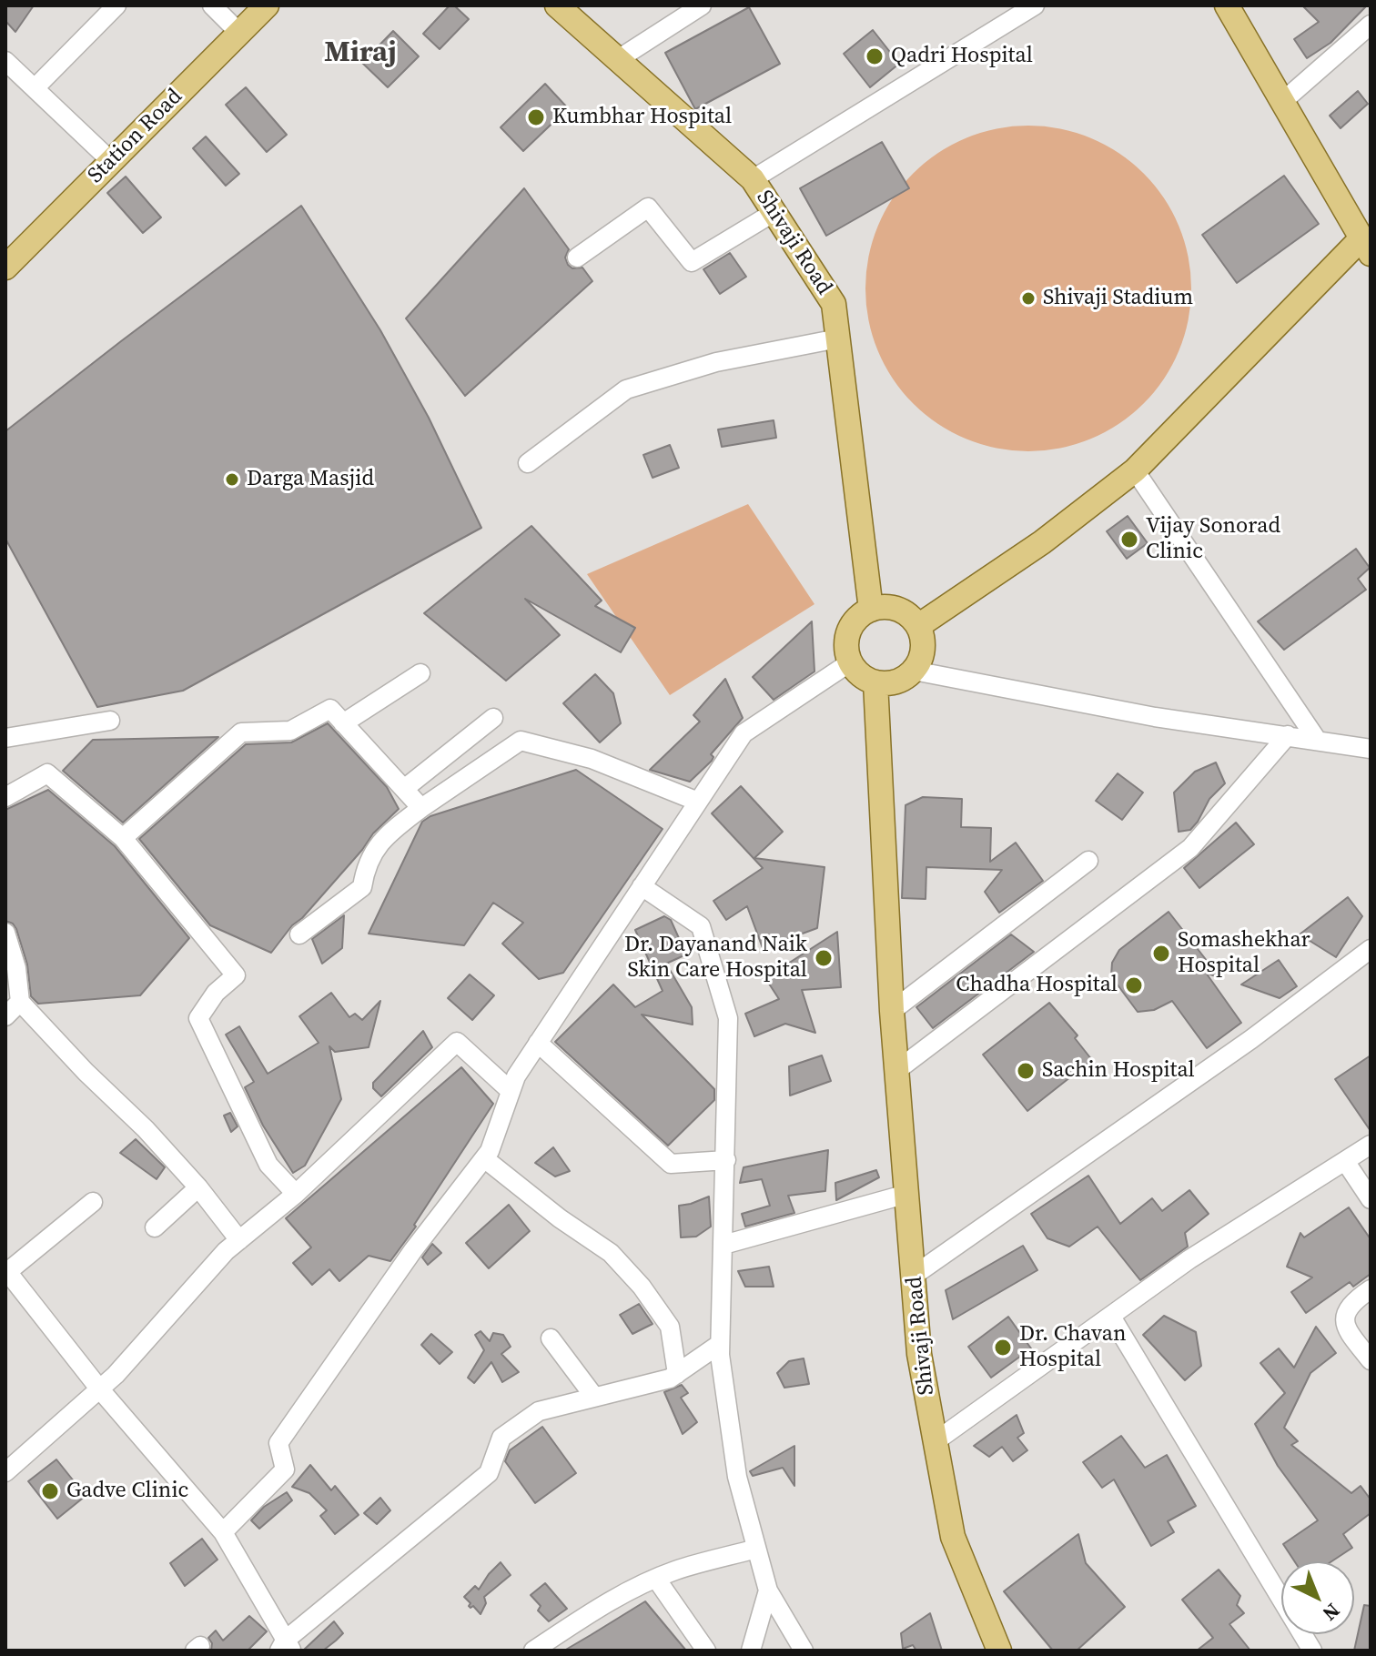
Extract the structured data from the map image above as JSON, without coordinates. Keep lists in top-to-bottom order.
{
  "streets": {
    "main road": ["Station Road", "Shivaji Road"]
  },
  "districts": ["Miraj"],
  "places": [
    "Qadri Hospital",
    "Kumbhar Hospital",
    "Shivaji Stadium",
    "Darga Masjid",
    "Vijay Sonorad Clinic",
    "Somashekhar Hospital",
    "Dr. Dayanand Naik Skin Care Hospital",
    "Chadha Hospital",
    "Sachin Hospital",
    "Dr. Chavan Hospital",
    "Gadve Clinic"
  ],
  "north": "bottom right"
}
